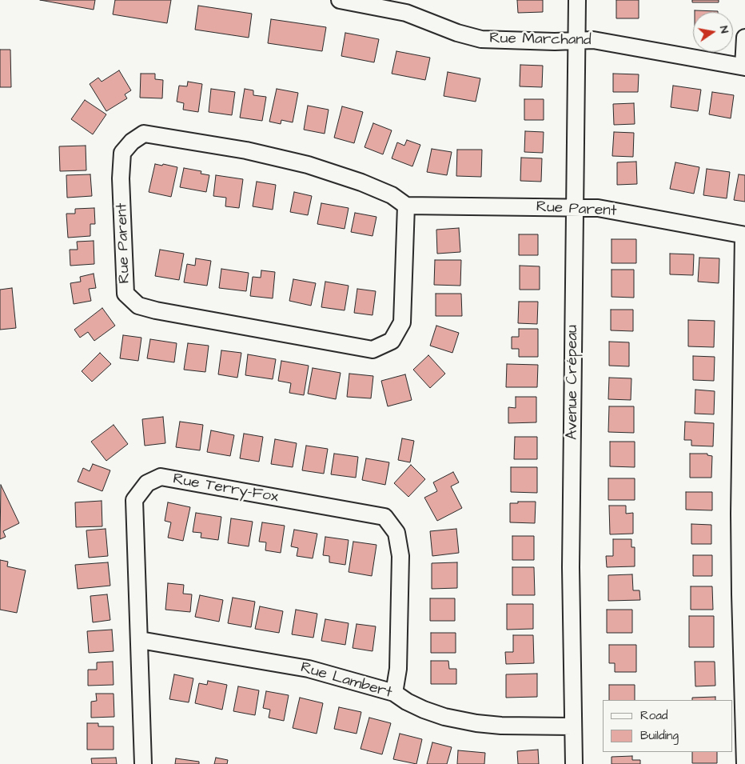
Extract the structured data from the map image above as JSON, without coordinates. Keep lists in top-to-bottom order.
{
  "streets": {
    "street": [
      "Rue Marchand",
      "Rue Parent",
      "Avenue Crépeau",
      "Rue Terry-Fox",
      "Rue Lambert"
    ]
  },
  "crossings": [
    ["Rue Marchand", "Avenue Crépeau"],
    ["Rue Parent", "Avenue Crépeau"],
    ["Avenue Crépeau", "Rue Lambert"],
    ["Rue Terry-Fox", "Rue Lambert"]
  ],
  "legend": ["Road", "Building"],
  "north": "right"
}
